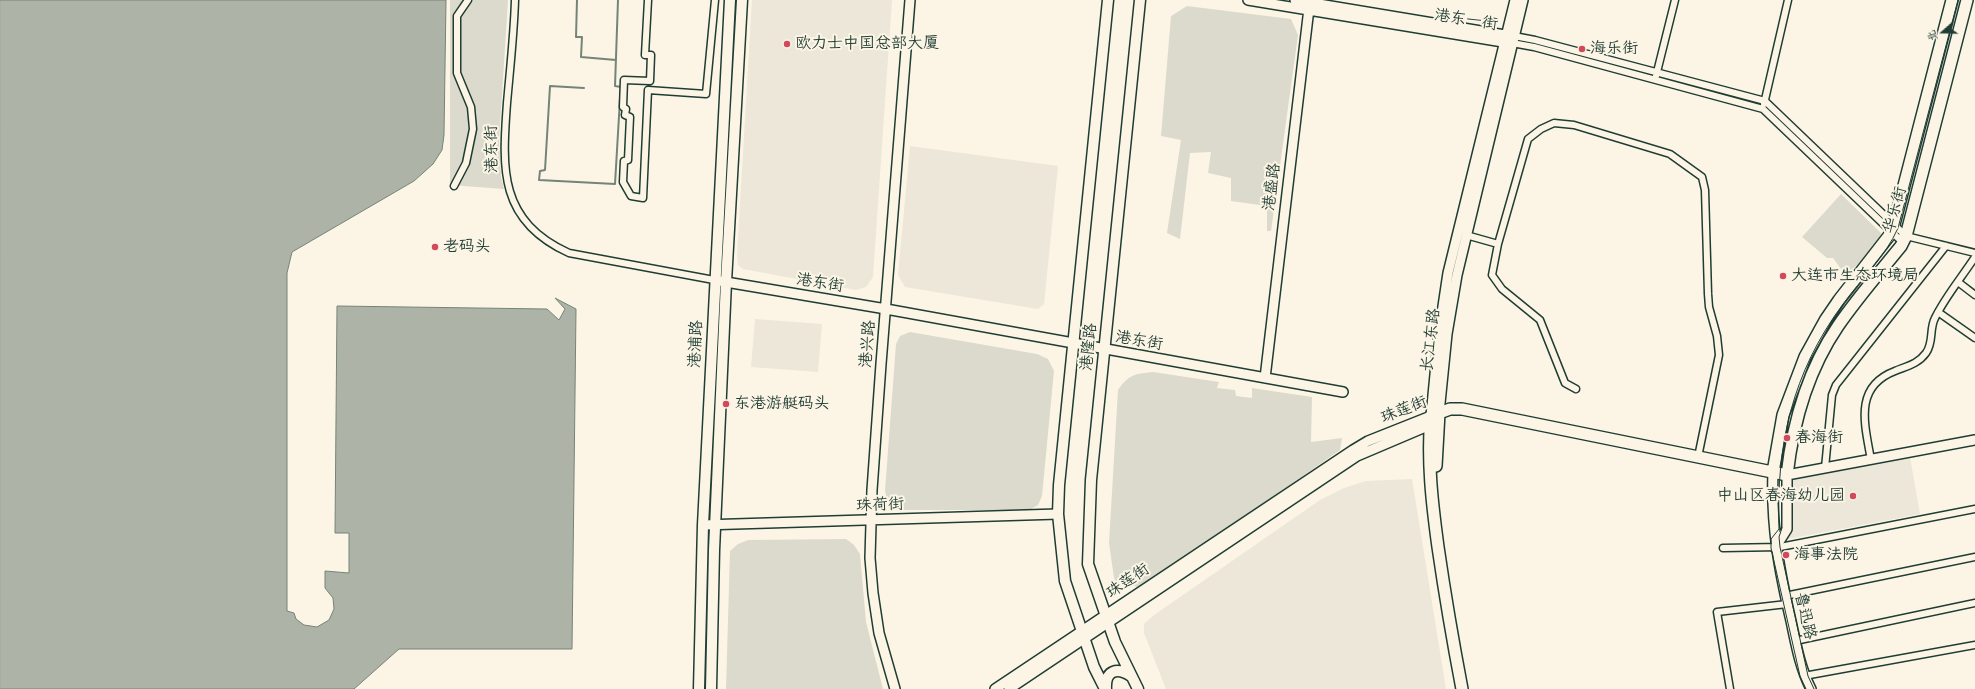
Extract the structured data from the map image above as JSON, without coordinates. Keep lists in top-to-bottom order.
{
  "streets": {
    "highway": ["华乐街", "长江东路"],
    "main road": [
      "港东一街",
      "港东街",
      "港盛路",
      "港浦路",
      "港兴路",
      "港隆路",
      "珠莲街",
      "珠荷街",
      "鲁迅路"
    ]
  },
  "crossings": [
    ["港东一街", "港盛路"],
    ["港东一街", "长江东路"],
    ["港东街", "港盛路"],
    ["港东街", "港浦路"],
    ["港东街", "港兴路"],
    ["港东街", "港隆路"],
    ["华乐街", "鲁迅路"],
    ["长江东路", "珠莲街"],
    ["港浦路", "珠荷街"],
    ["港兴路", "珠荷街"],
    ["港隆路", "珠莲街"],
    ["港隆路", "珠荷街"]
  ],
  "places": [
    "欧力士中国总部大厦",
    "海乐街",
    "老码头",
    "大连市生态环境局",
    "东港游艇码头",
    "春海街",
    "中山区春海幼儿园",
    "海事法院"
  ],
  "north": "left"
}
